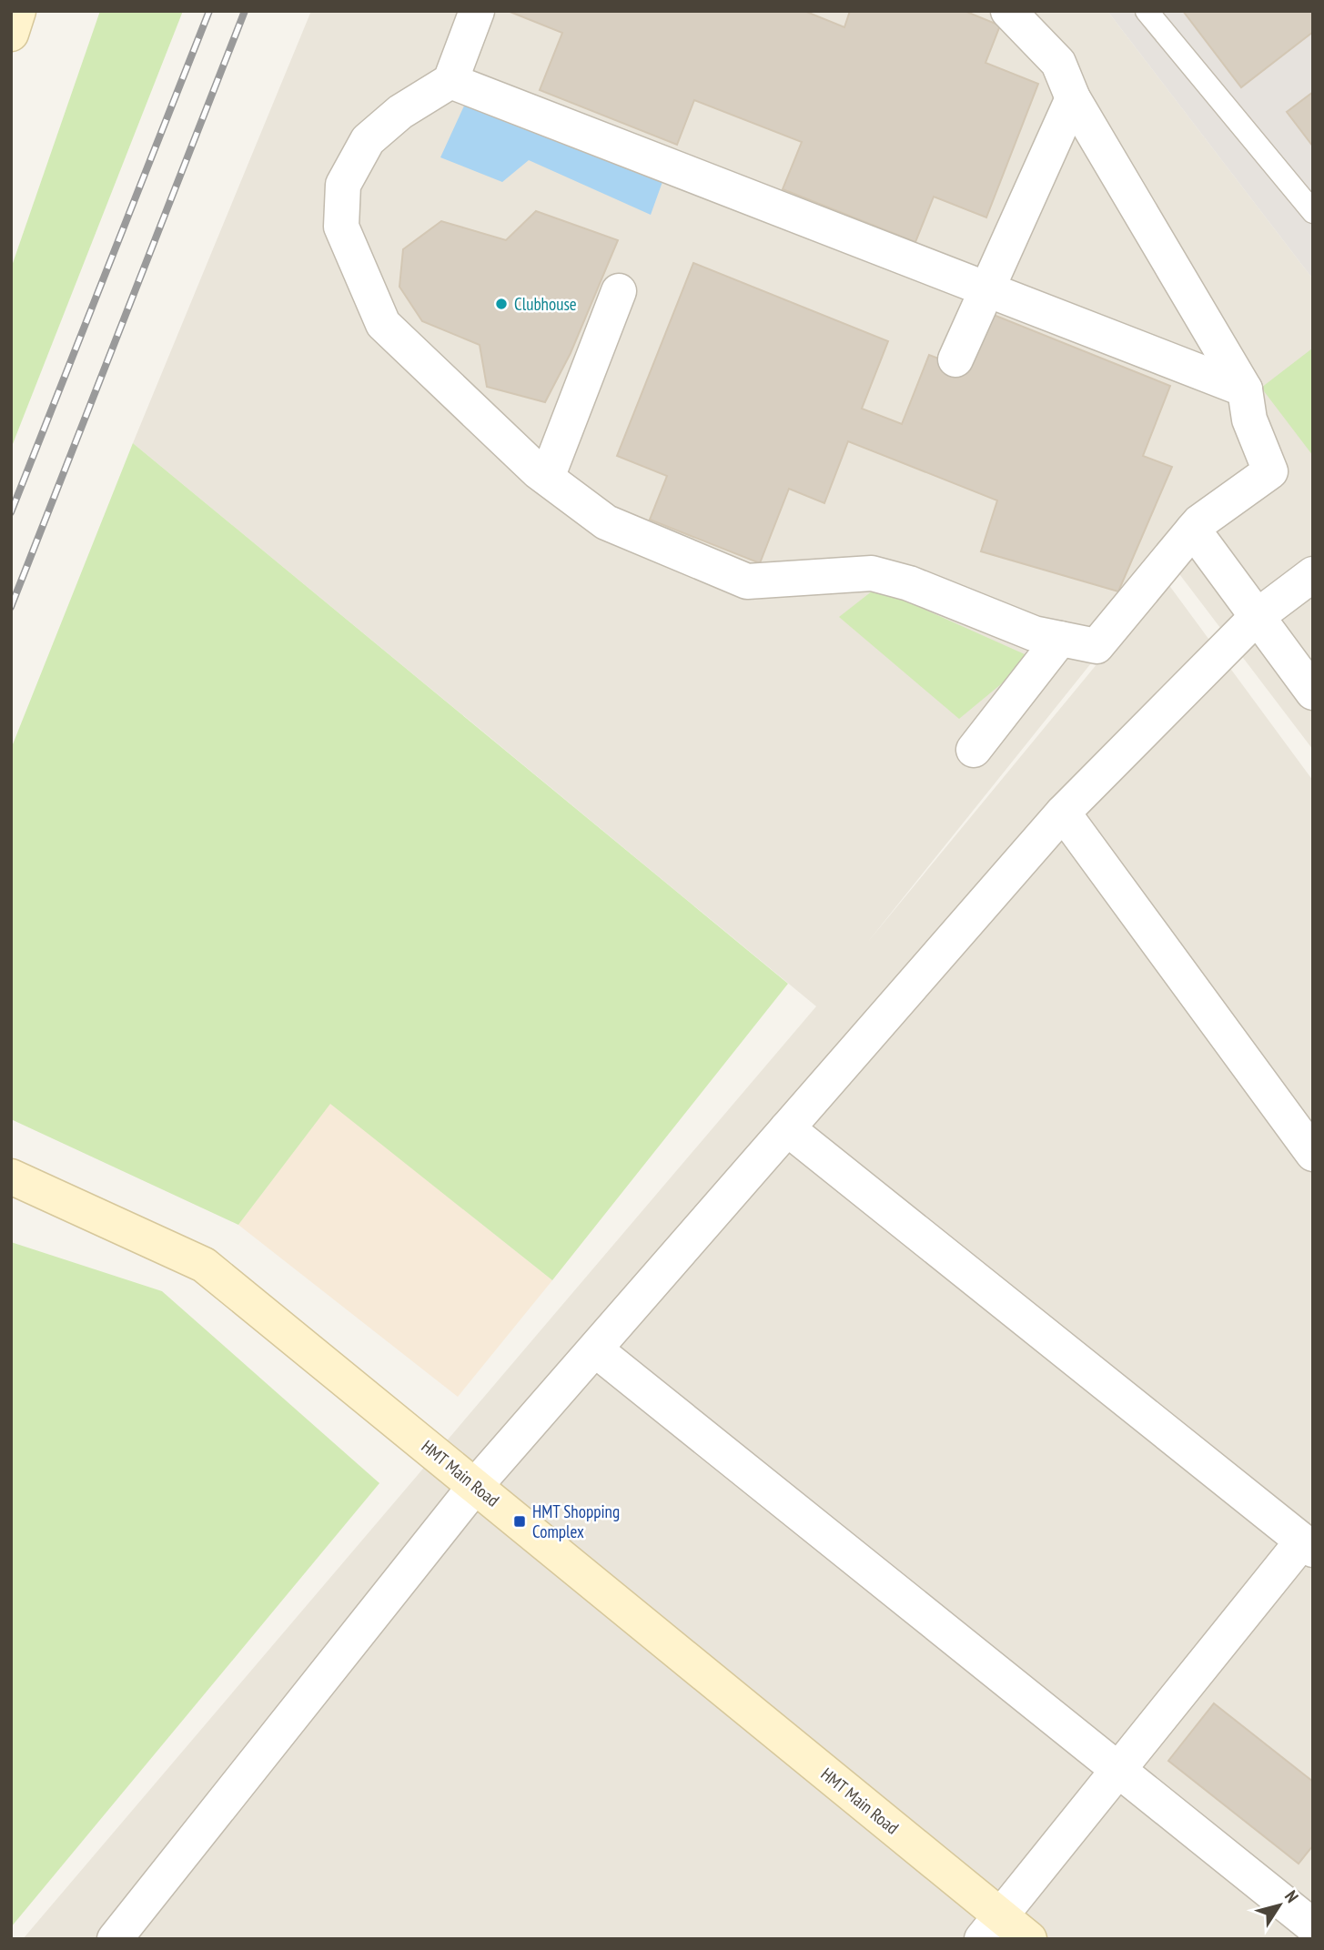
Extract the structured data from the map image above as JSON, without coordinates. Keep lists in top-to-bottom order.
{
  "streets": {
    "street": ["HMT Main Road"]
  },
  "places": {
    "other": ["Clubhouse"],
    "transit": ["HMT Shopping Complex"]
  },
  "north": "top right"
}
